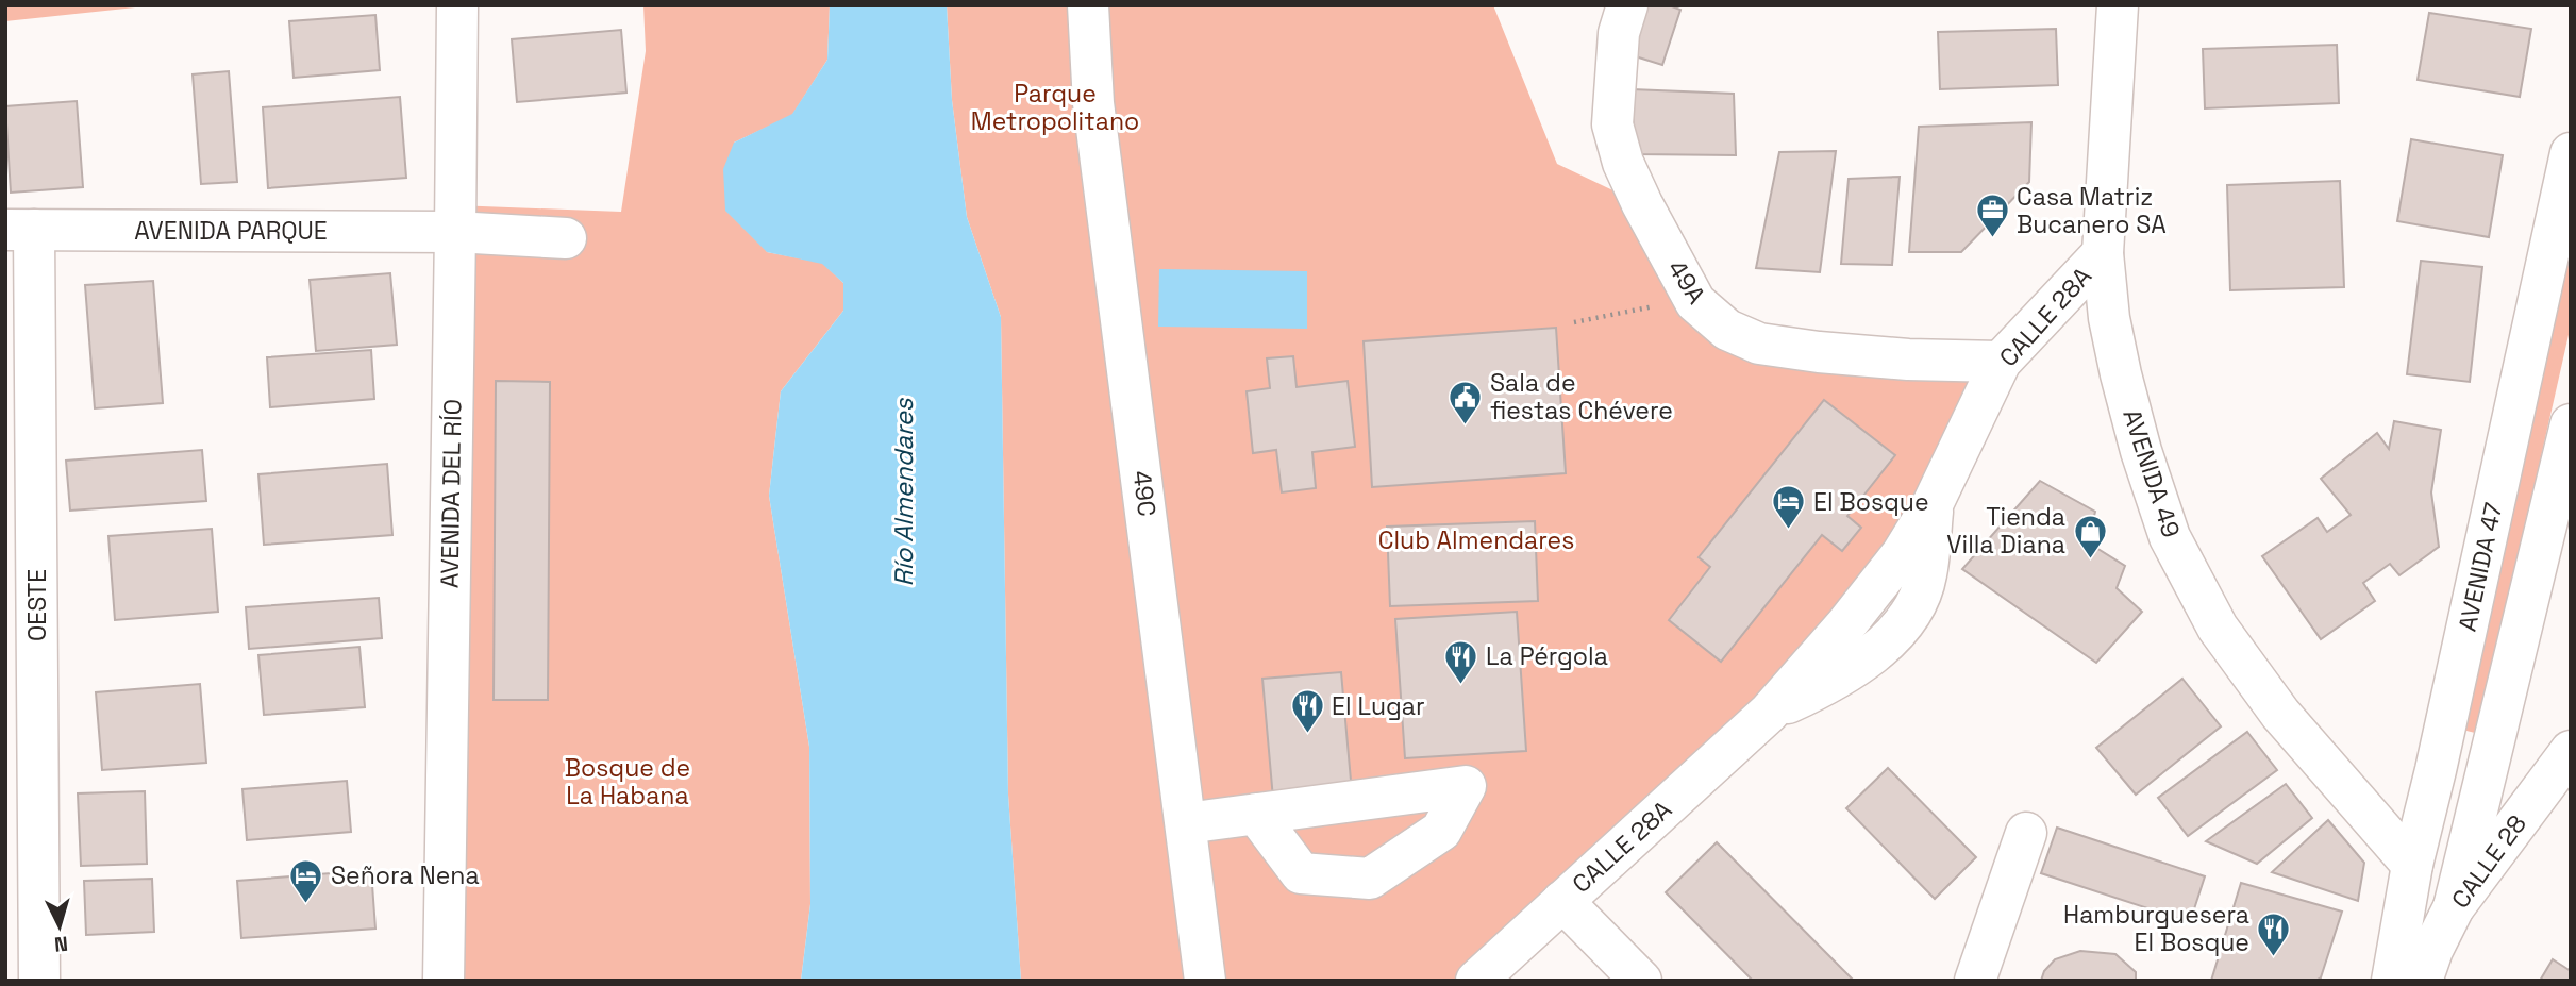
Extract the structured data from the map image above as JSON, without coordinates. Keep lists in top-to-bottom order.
{
  "streets": {
    "street": [
      "AVENIDA PARQUE",
      "49A",
      "CALLE 28A",
      "AVENIDA 49",
      "AVENIDA DEL RÍO",
      "49C",
      "AVENIDA 47",
      "OESTE",
      "CALLE 28"
    ]
  },
  "crossings": [
    ["AVENIDA PARQUE", "AVENIDA DEL RÍO"],
    ["AVENIDA PARQUE", "OESTE"],
    ["49A", "CALLE 28A"],
    ["CALLE 28A", "AVENIDA 49"],
    ["AVENIDA 49", "AVENIDA 47"]
  ],
  "water": ["Río Almendares"],
  "parks": ["Parque Metropolitano", "Club Almendares", "Bosque de La Habana"],
  "places": {
    "office": ["Casa Matriz Bucanero SA"],
    "public building": ["Sala de fiestas Chévere"],
    "hotel": ["El Bosque", "Señora Nena"],
    "shop": ["Tienda Villa Diana"],
    "restaurant": ["La Pérgola", "El Lugar", "Hamburguesera El Bosque"]
  },
  "north": "bottom"
}
